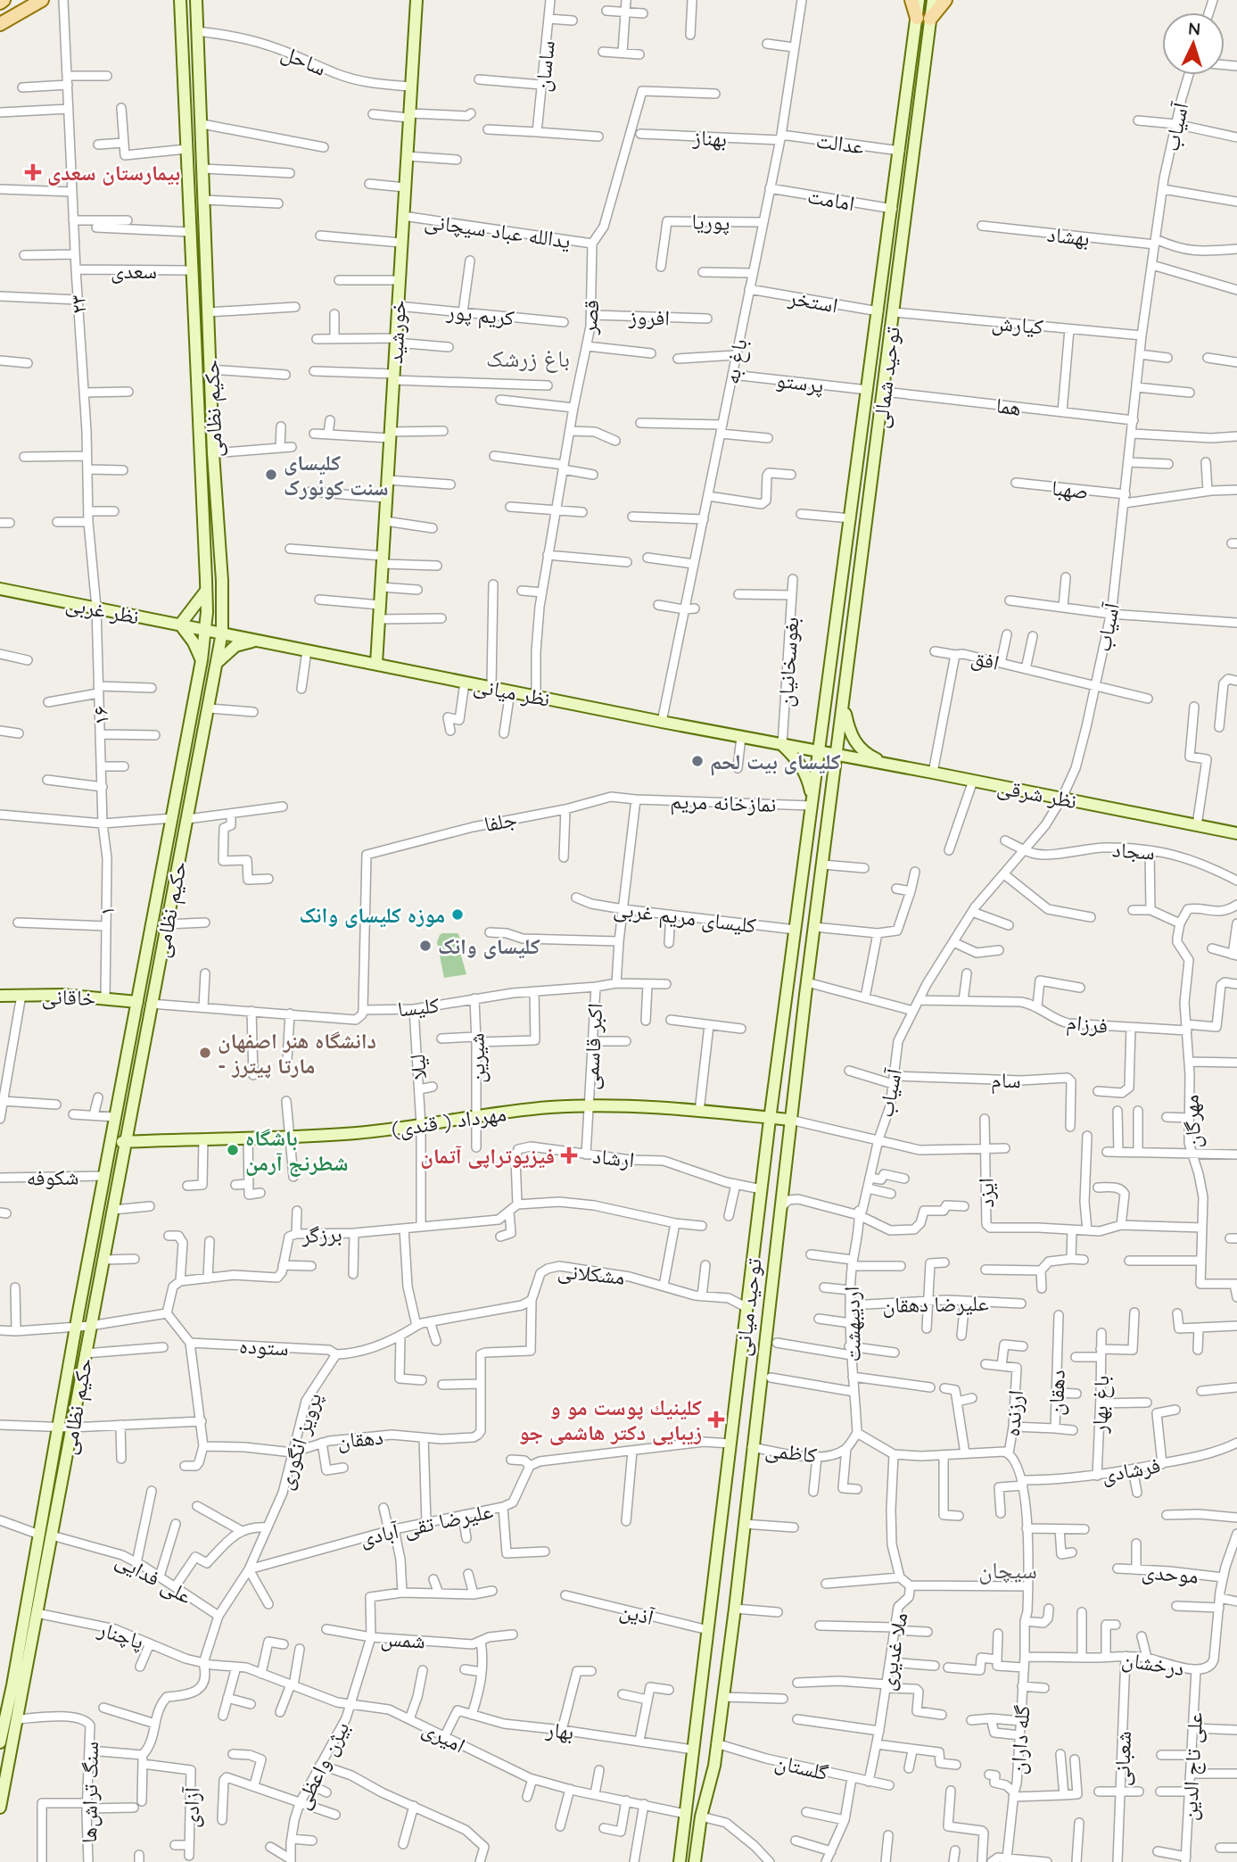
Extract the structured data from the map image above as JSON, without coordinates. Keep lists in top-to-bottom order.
{
  "streets": {
    "main road": [
      "خورشید",
      "توحید شمالی",
      "حکیم نظامی",
      "نظر غربی",
      "نظر میانی",
      "نظر شرقی",
      "خاقانی",
      "مهرداد ( قندی)",
      "توحید میانی"
    ],
    "street": [
      "ساحل",
      "ساسان",
      "آسیاب",
      "بهناز",
      "عدالت",
      "امامت",
      "پوریا",
      "یدالله عباد سیچانی",
      "بهشاد",
      "سعدی",
      "استخر",
      "۲۳",
      "کریم پور",
      "قصر",
      "افروز",
      "کیارش",
      "باغ به",
      "پرستو",
      "هما",
      "صهبا",
      "افق",
      "بغوسخانیان",
      "۱۶",
      "نمازخانه مریم",
      "جلفا",
      "سجاد",
      "۱",
      "کلیسای مریم غربی",
      "کلیسا",
      "فرزام",
      "اکبر قاسمی",
      "شیرین",
      "لیلا",
      "سام",
      "مهرگان",
      "ارشاد",
      "شکوفه",
      "ایزد",
      "برزگر",
      "مشکلانی",
      "علیرضا دهقان",
      "اردیبهشت",
      "ستوده",
      "دهقان",
      "باغ بهار",
      "ارزنده",
      "پرویز انگوری",
      "کاظمی",
      "فرشادی",
      "علیرضا تقی آبادی",
      "موحدی",
      "علی فدایی",
      "آذین",
      "پاچنار",
      "شمس",
      "ملا غدیری",
      "درخشان",
      "بهار",
      "امیری",
      "گله داران",
      "شعبانی",
      "بیژن واعظی",
      "گلستان",
      "علی تاج الدین",
      "سنگ تراش‌ها",
      "آزادی"
    ]
  },
  "crossings": [
    ["ساحل", "خورشید"],
    ["ساحل", "حکیم نظامی"],
    ["آسیاب", "بهشاد"],
    ["آسیاب", "کیارش"],
    ["آسیاب", "هما"],
    ["آسیاب", "صهبا"],
    ["آسیاب", "افق"],
    ["آسیاب", "نظر شرقی"],
    ["آسیاب", "سجاد"],
    ["آسیاب", "فرزام"],
    ["آسیاب", "سام"],
    ["آسیاب", "اردیبهشت"],
    ["بهناز", "عدالت"],
    ["بهناز", "باغ به"],
    ["عدالت", "باغ به"],
    ["عدالت", "توحید شمالی"],
    ["امامت", "باغ به"],
    ["امامت", "توحید شمالی"],
    ["پوریا", "باغ به"],
    ["یدالله عباد سیچانی", "قصر"],
    ["یدالله عباد سیچانی", "خورشید"],
    ["سعدی", "۲۳"],
    ["سعدی", "حکیم نظامی"],
    ["استخر", "باغ به"],
    ["استخر", "توحید شمالی"],
    ["۲۳", "نظر غربی"],
    ["۲۳", "۱۶"],
    ["کریم پور", "خورشید"],
    ["قصر", "افروز"],
    ["قصر", "نظر میانی"],
    ["کیارش", "توحید شمالی"],
    ["خورشید", "نظر میانی"],
    ["باغ به", "پرستو"],
    ["باغ به", "نظر میانی"],
    ["توحید شمالی", "پرستو"],
    ["توحید شمالی", "هما"],
    ["توحید شمالی", "نظر میانی"],
    ["توحید شمالی", "نظر شرقی"],
    ["توحید شمالی", "توحید میانی"],
    ["حکیم نظامی", "نظر غربی"],
    ["حکیم نظامی", "نظر میانی"],
    ["حکیم نظامی", "خاقانی"],
    ["حکیم نظامی", "کلیسا"],
    ["حکیم نظامی", "مهرداد ( قندی)"],
    ["حکیم نظامی", "شکوفه"],
    ["حکیم نظامی", "علی فدایی"],
    ["حکیم نظامی", "پاچنار"],
    ["حکیم نظامی", "سنگ تراش‌ها"],
    ["نظر غربی", "نظر میانی"],
    ["نظر غربی", "۱۶"],
    ["افق", "نظر شرقی"],
    ["بغوسخانیان", "نظر میانی"],
    ["نظر میانی", "نظر شرقی"],
    ["نظر میانی", "توحید میانی"],
    ["۱۶", "۱"],
    ["نظر شرقی", "توحید میانی"],
    ["نمازخانه مریم", "جلفا"],
    ["نمازخانه مریم", "توحید میانی"],
    ["جلفا", "کلیسا"],
    ["۱", "خاقانی"],
    ["کلیسای مریم غربی", "توحید میانی"],
    ["کلیسا", "اکبر قاسمی"],
    ["کلیسا", "شیرین"],
    ["کلیسا", "لیلا"],
    ["فرزام", "مهرگان"],
    ["اکبر قاسمی", "مهرداد ( قندی)"],
    ["اکبر قاسمی", "ارشاد"],
    ["شیرین", "مهرداد ( قندی)"],
    ["لیلا", "مهرداد ( قندی)"],
    ["لیلا", "برزگر"],
    ["مهرداد ( قندی)", "توحید میانی"],
    ["مهرگان", "ایزد"],
    ["ارشاد", "توحید میانی"],
    ["مشکلانی", "توحید میانی"],
    ["مشکلانی", "دهقان"],
    ["علیرضا دهقان", "اردیبهشت"],
    ["توحید میانی", "کاظمی"],
    ["توحید میانی", "آذین"],
    ["توحید میانی", "بهار"],
    ["توحید میانی", "امیری"],
    ["توحید میانی", "گلستان"],
    ["اردیبهشت", "کاظمی"],
    ["ستوده", "پرویز انگوری"],
    ["دهقان", "ارزنده"],
    ["دهقان", "پرویز انگوری"],
    ["باغ بهار", "فرشادی"],
    ["پرویز انگوری", "علیرضا تقی آبادی"],
    ["پرویز انگوری", "علی فدایی"],
    ["پرویز انگوری", "پاچنار"],
    ["پرویز انگوری", "امیری"],
    ["موحدی", "درخشان"],
    ["پاچنار", "امیری"],
    ["شمس", "بیژن واعظی"],
    ["ملا غدیری", "گلستان"],
    ["درخشان", "گله داران"],
    ["درخشان", "شعبانی"],
    ["درخشان", "علی تاج الدین"],
    ["امیری", "بیژن واعظی"]
  ],
  "districts": ["باغ زرشک", "سیچان"],
  "places": {
    "health": ["بیمارستان سعدی", "فیزیوتراپی آتمان", "كلينيك پوست مو و زيبايى دکتر هاشمی جو"],
    "other": [
      "کلیسای سنت کوئورک",
      "کلیسای بیت لحم",
      "موزه کلیسای وانک",
      "کلیسای وانک",
      "دانشگاه هنر اصفهان - مارتا پیترز",
      "باشگاه شطرنج آرمن"
    ]
  },
  "north": "top"
}
